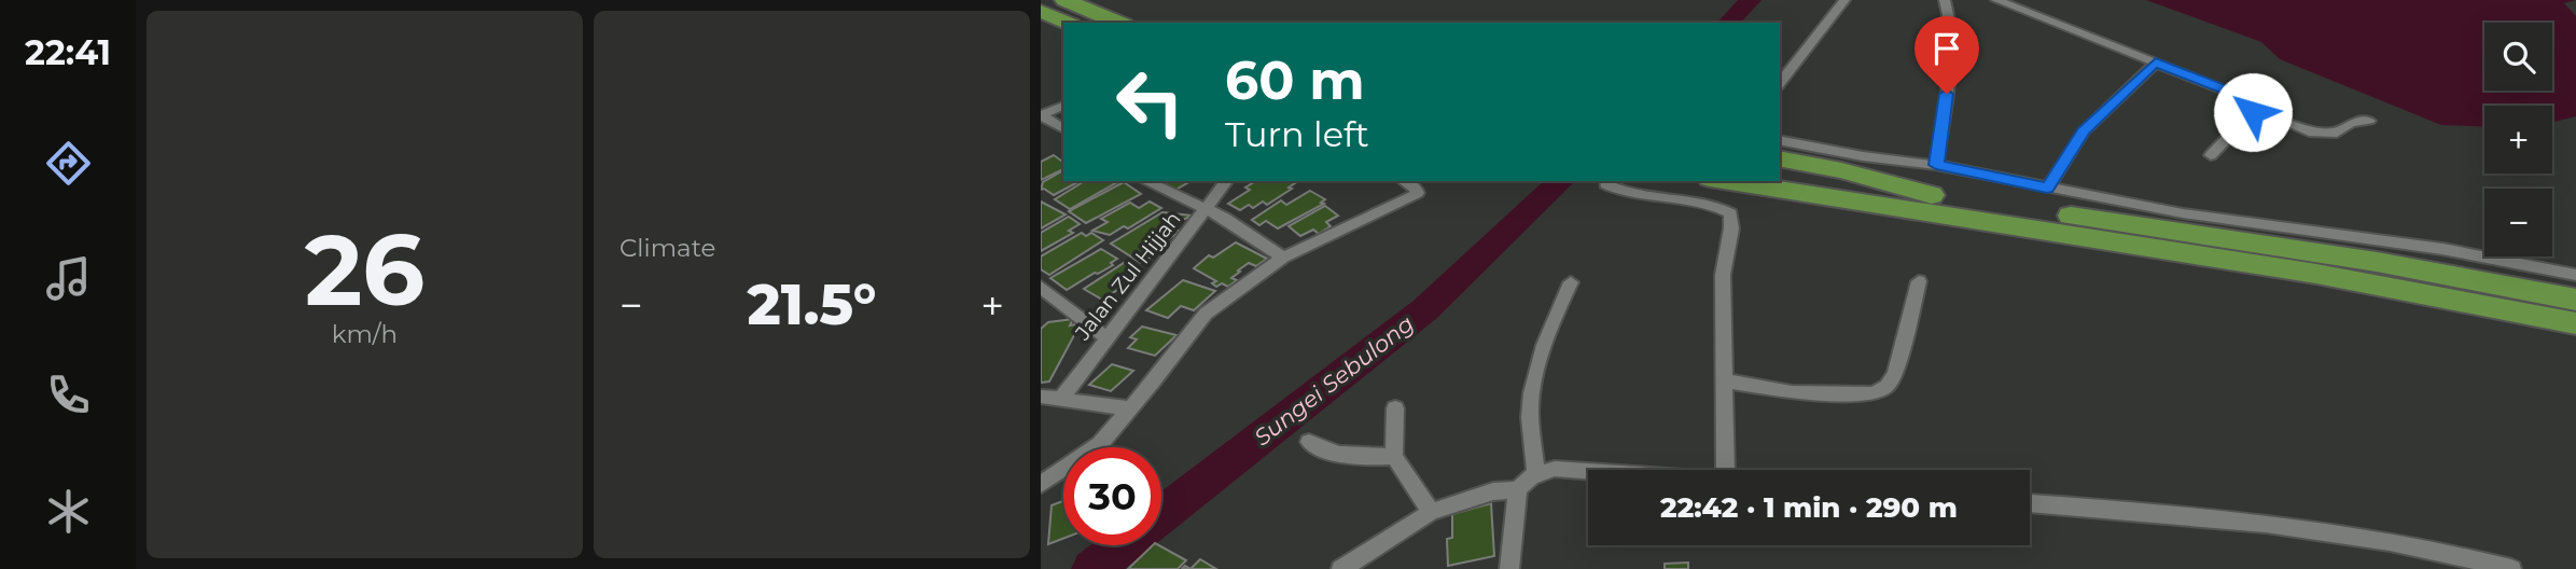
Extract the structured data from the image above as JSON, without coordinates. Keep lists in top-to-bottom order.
{
  "streets": {
    "street": ["Jalan Zul Hijjah"]
  },
  "water": ["Sungei Sebulong"],
  "page": {
    "tabs": "22:41",
    "tile": [
      ["26", "km/h"],
      "Climate"
    ],
    "map_buttons": ["+", "−"],
    "turn": ["60 m", "Turn left"],
    "heat": ["−", "21.5°", "+"],
    "limit": "30",
    "trip": "22:42 · 1 min · 290 m"
  }
}
